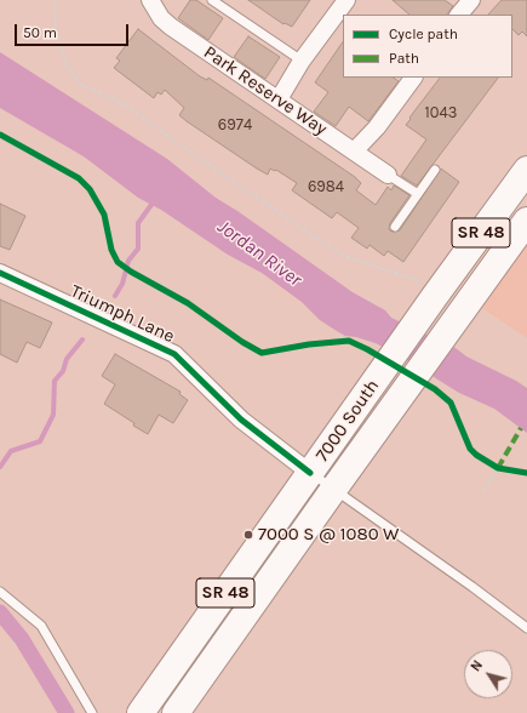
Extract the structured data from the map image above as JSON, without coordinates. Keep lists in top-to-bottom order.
{
  "streets": {
    "main road": ["SR 48", "7000 South"],
    "street": ["Park Reserve Way", "Triumph Lane"]
  },
  "crossings": [
    ["SR 48", "7000 South"],
    ["Triumph Lane", "7000 South"]
  ],
  "water": ["Jordan River"],
  "places": ["7000 S @ 1080 W"],
  "house_numbers": ["1043", "6974", "6984"],
  "legend": ["Cycle path", "Path"],
  "scale_bar": "50 m",
  "north": "top left"
}
